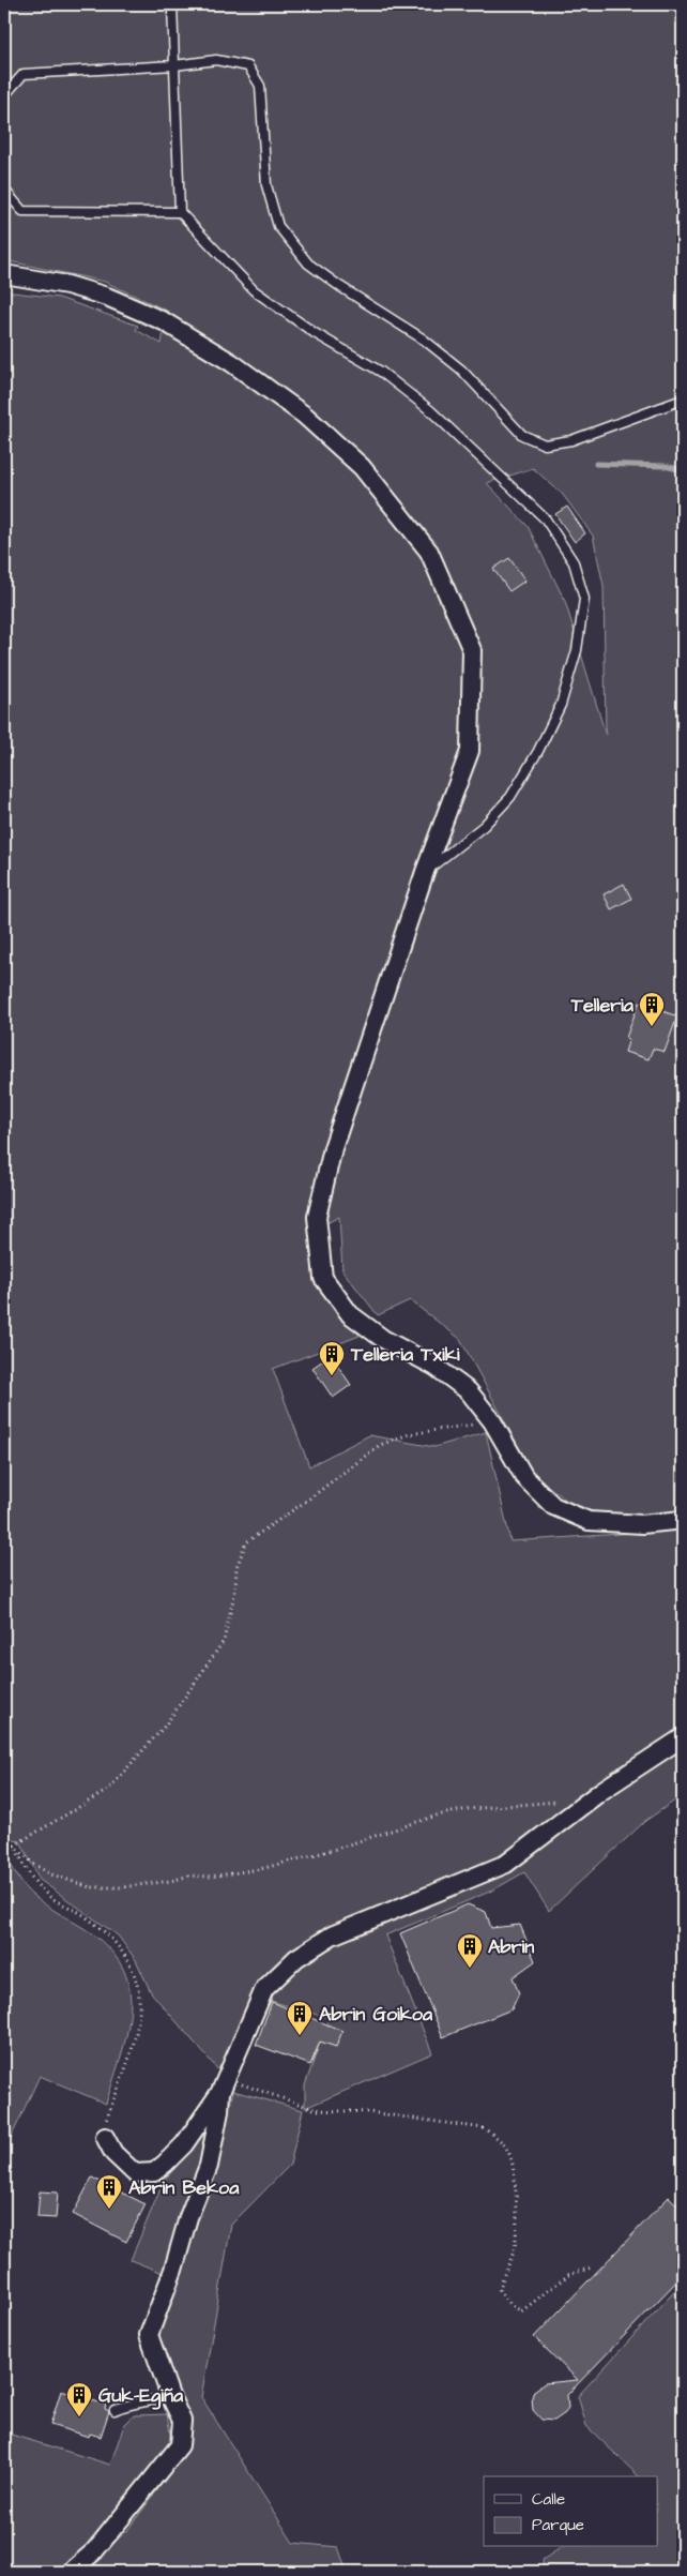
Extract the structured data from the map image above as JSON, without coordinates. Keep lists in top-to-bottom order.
{
  "places": {
    "building": [
      "Telleria",
      "Telleria Txiki",
      "Abrin",
      "Abrin Goikoa",
      "Abrin Bekoa",
      "Guk-Egiña"
    ]
  },
  "legend": ["Calle", "Parque"]
}
